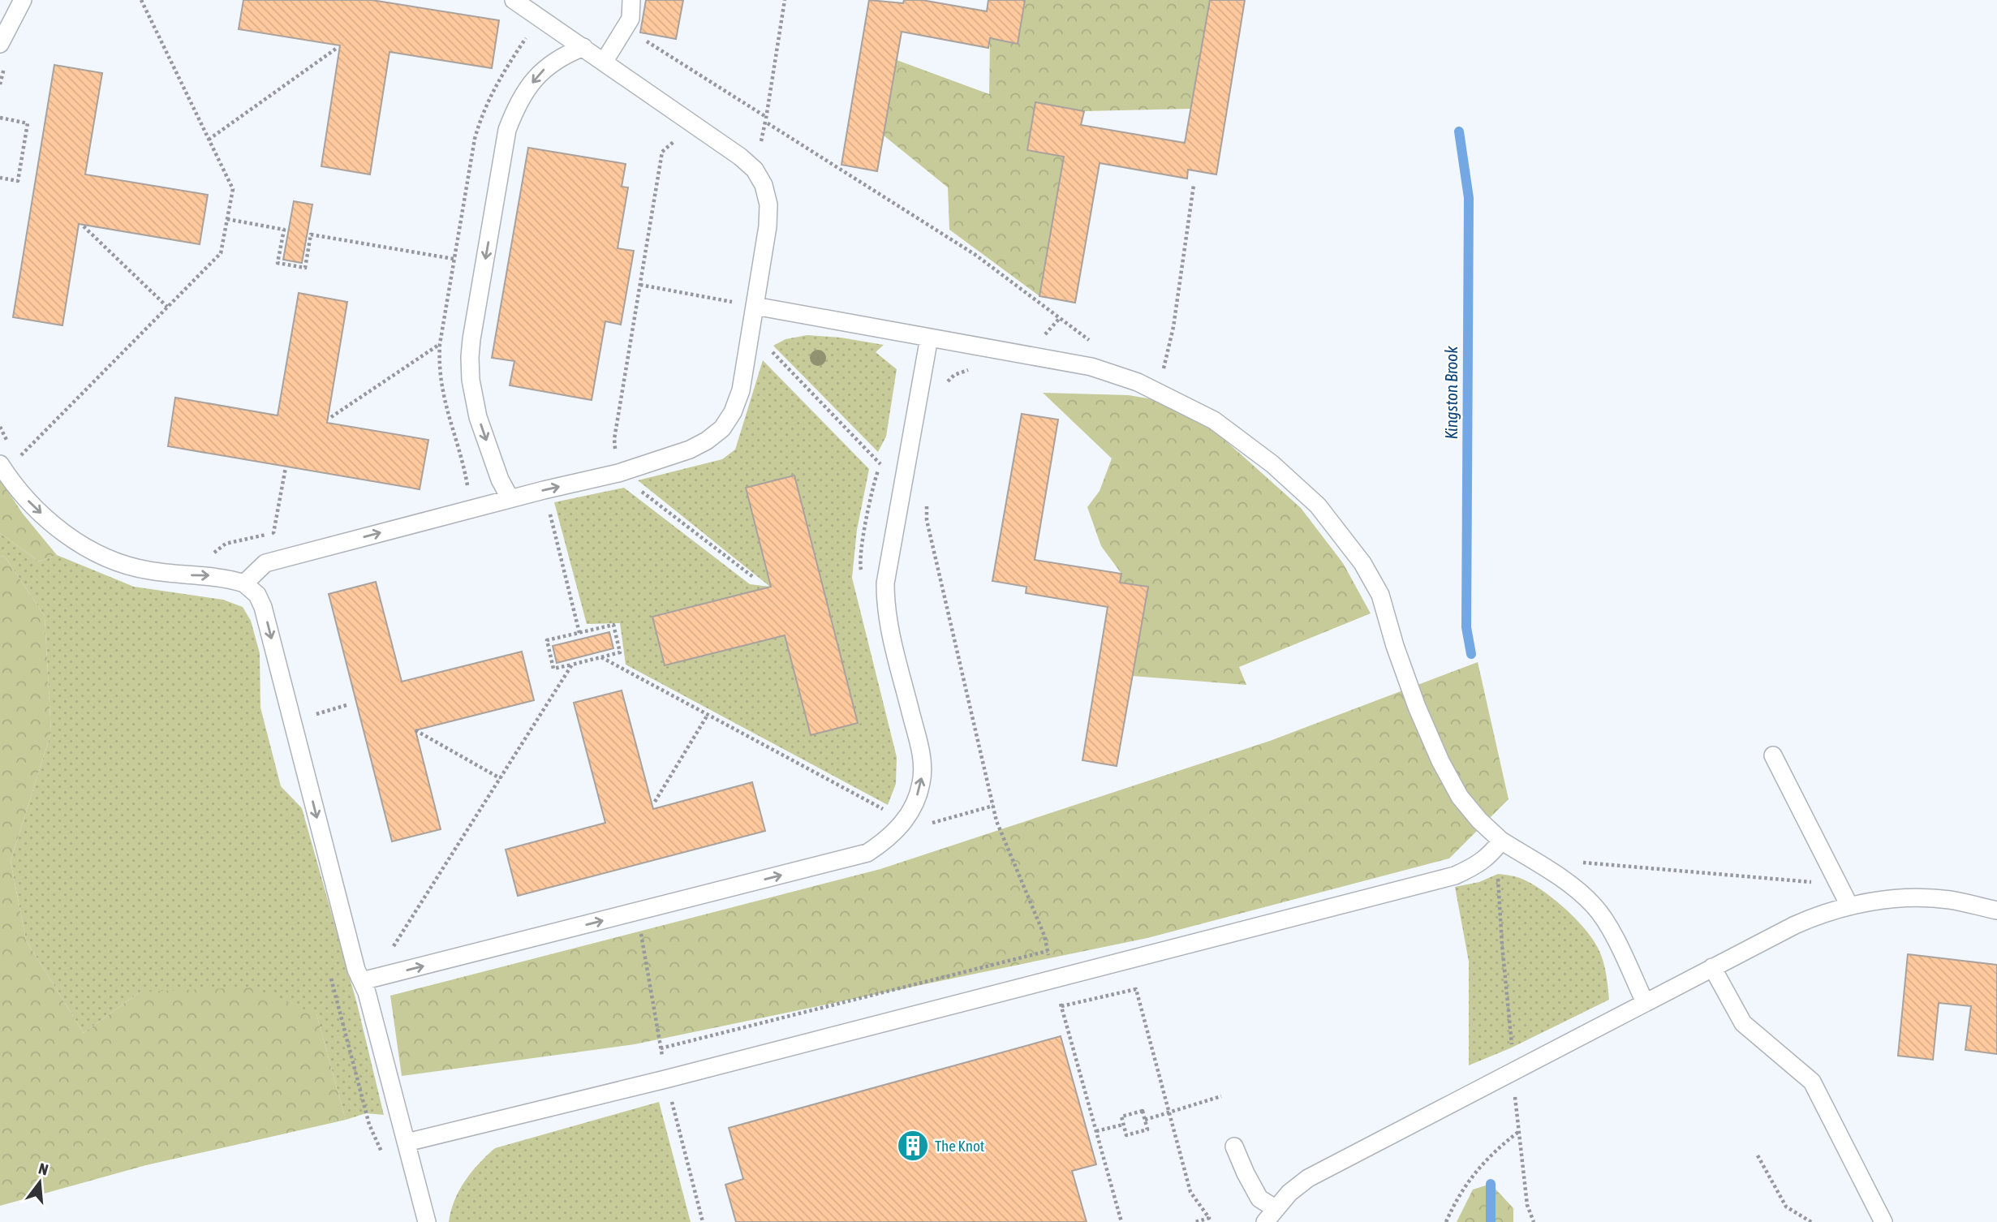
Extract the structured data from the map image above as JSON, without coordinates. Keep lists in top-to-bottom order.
{
  "water": ["Kingston Brook"],
  "places": {
    "building": ["The Knot"]
  },
  "north": "top"
}
